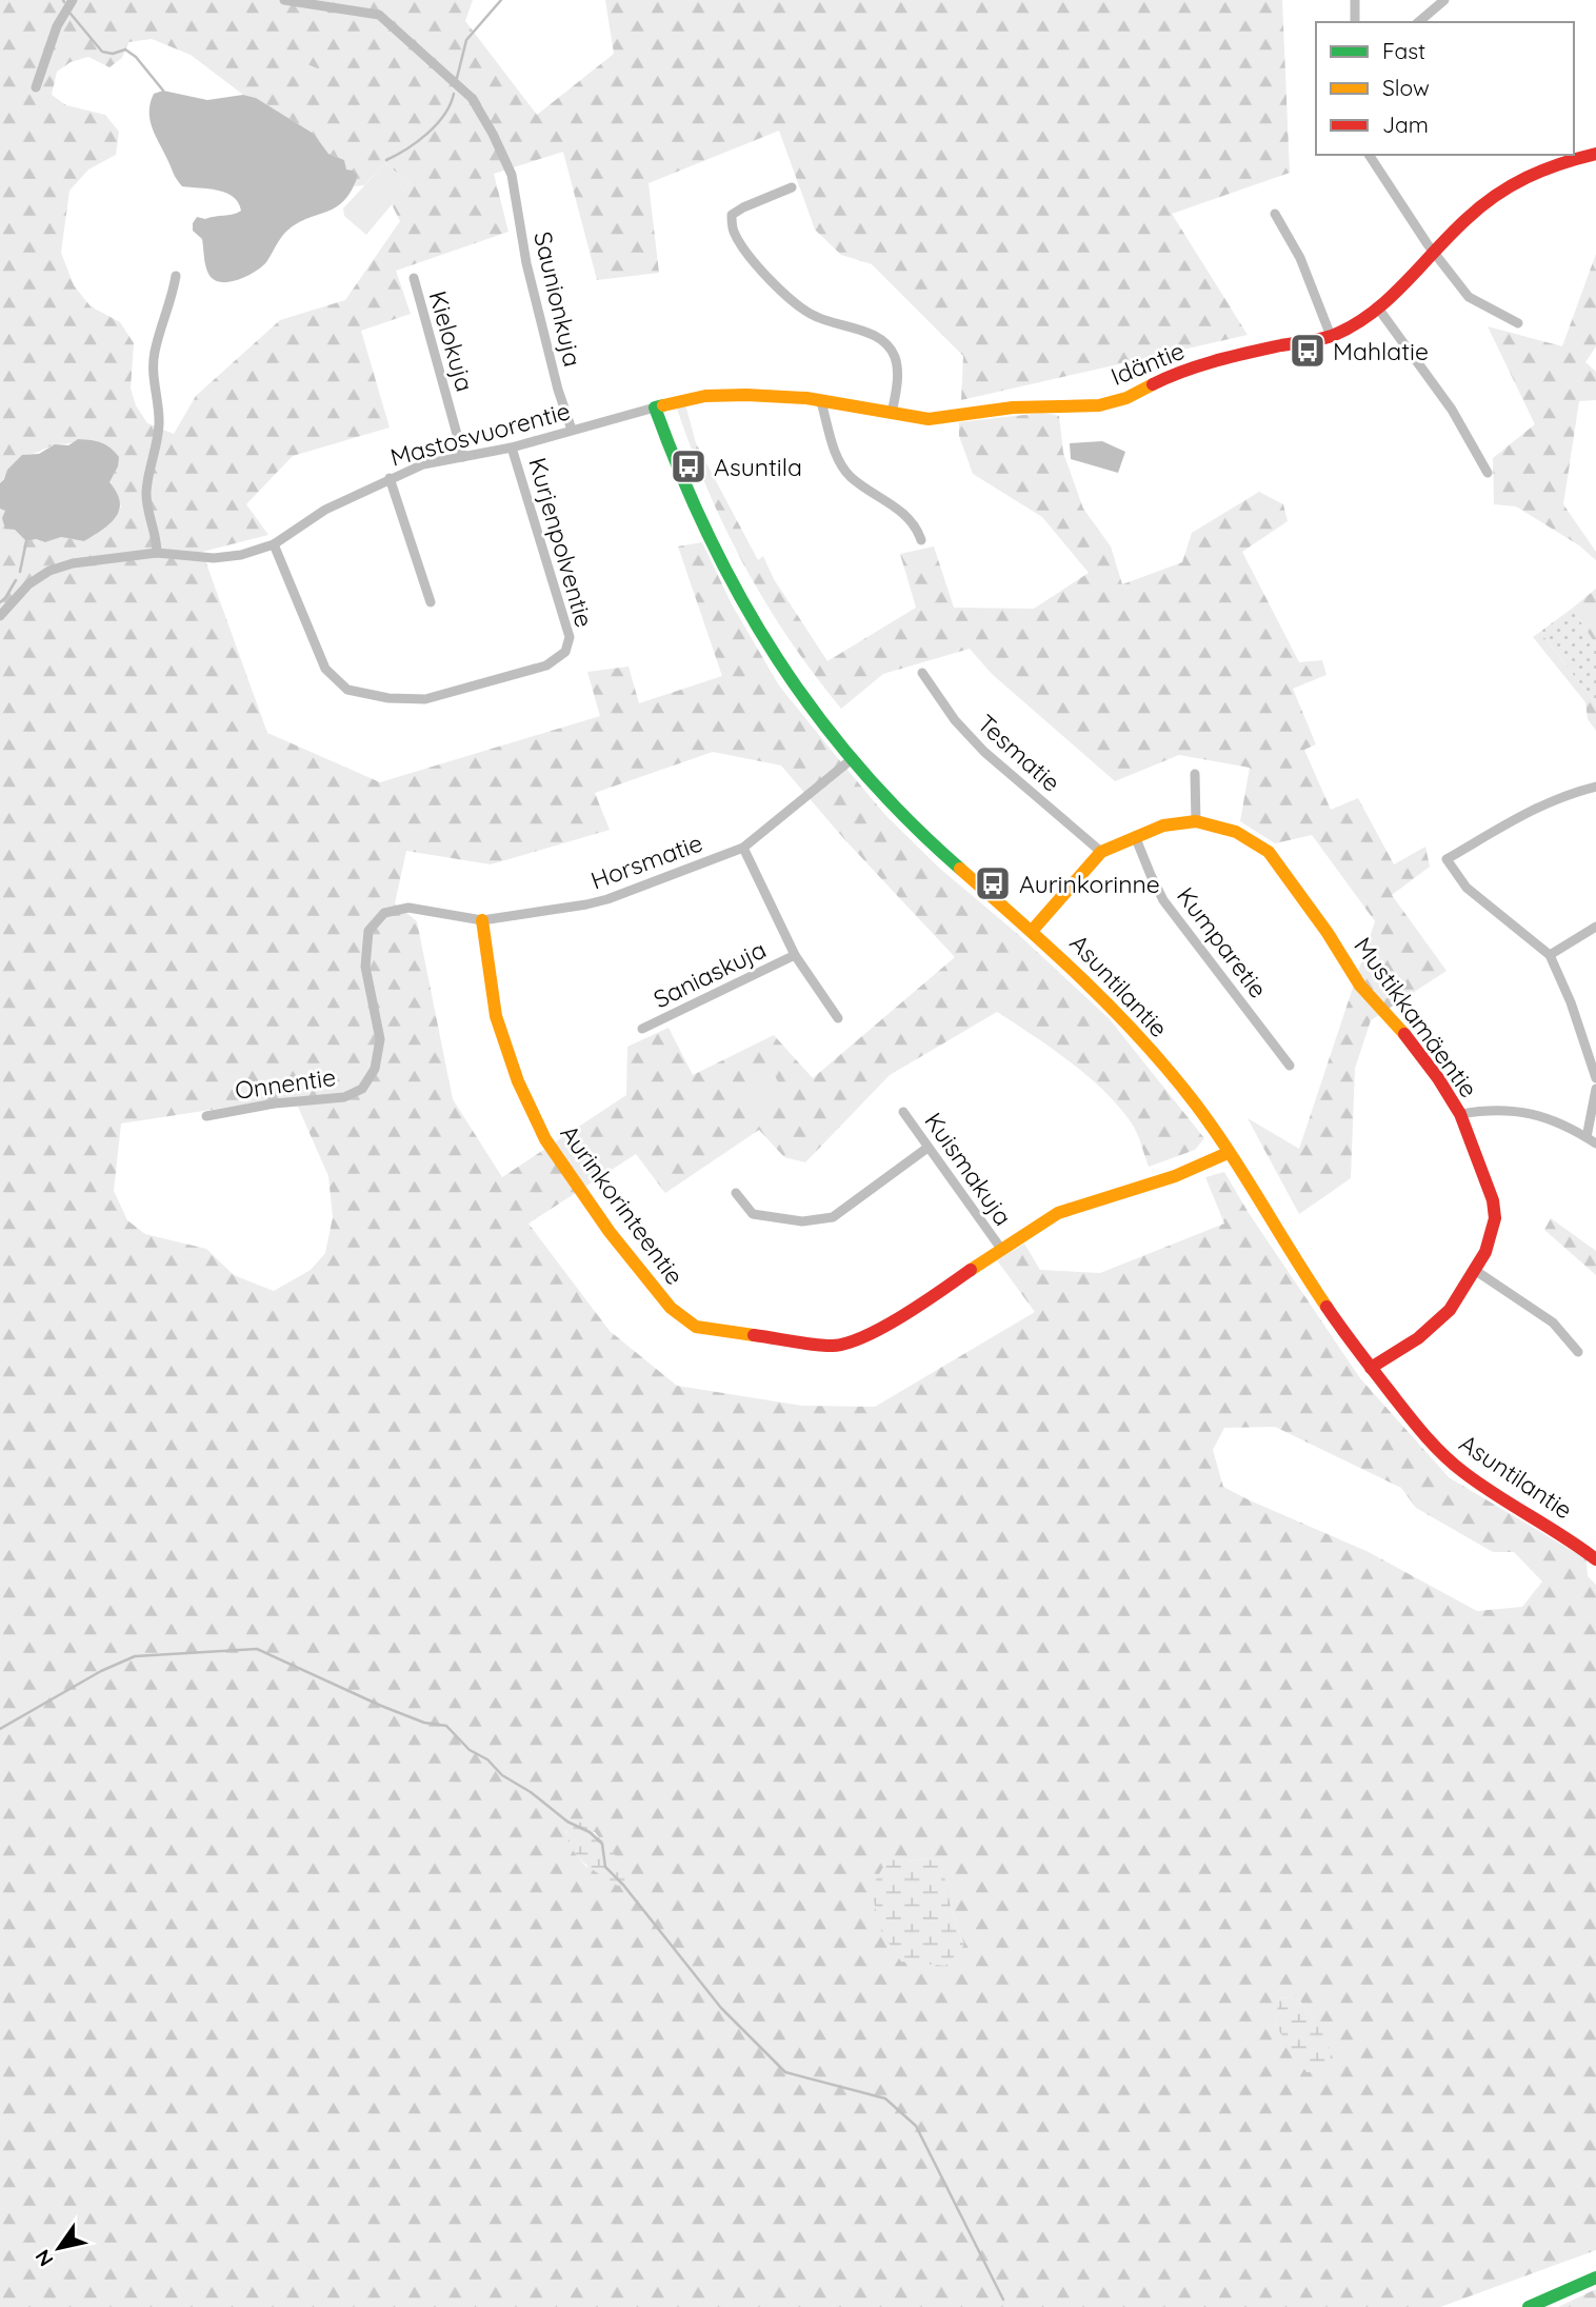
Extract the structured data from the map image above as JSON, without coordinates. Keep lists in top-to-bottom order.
{
  "streets": {
    "street": [
      "Saunionkuja",
      "Kielokuja",
      "Idäntie",
      "Mastosvuorentie",
      "Kurjenpolventie",
      "Tesmatie",
      "Horsmatie",
      "Kumparetie",
      "Saniaskuja",
      "Asuntilantie",
      "Mustikkamäentie",
      "Onnentie",
      "Kuismakuja",
      "Aurinkorinteentie"
    ]
  },
  "crossings": [
    ["Saunionkuja", "Mastosvuorentie"],
    ["Kielokuja", "Mastosvuorentie"],
    ["Idäntie", "Mastosvuorentie"],
    ["Idäntie", "Asuntilantie"],
    ["Mastosvuorentie", "Kurjenpolventie"],
    ["Mastosvuorentie", "Asuntilantie"],
    ["Tesmatie", "Mustikkamäentie"],
    ["Horsmatie", "Asuntilantie"],
    ["Horsmatie", "Onnentie"],
    ["Horsmatie", "Aurinkorinteentie"],
    ["Kumparetie", "Mustikkamäentie"],
    ["Asuntilantie", "Mustikkamäentie"],
    ["Asuntilantie", "Aurinkorinteentie"],
    ["Kuismakuja", "Aurinkorinteentie"]
  ],
  "places": {
    "bus stop": ["Mahlatie", "Asuntila", "Aurinkorinne"]
  },
  "legend": ["Fast", "Slow", "Jam"],
  "north": "bottom left"
}
